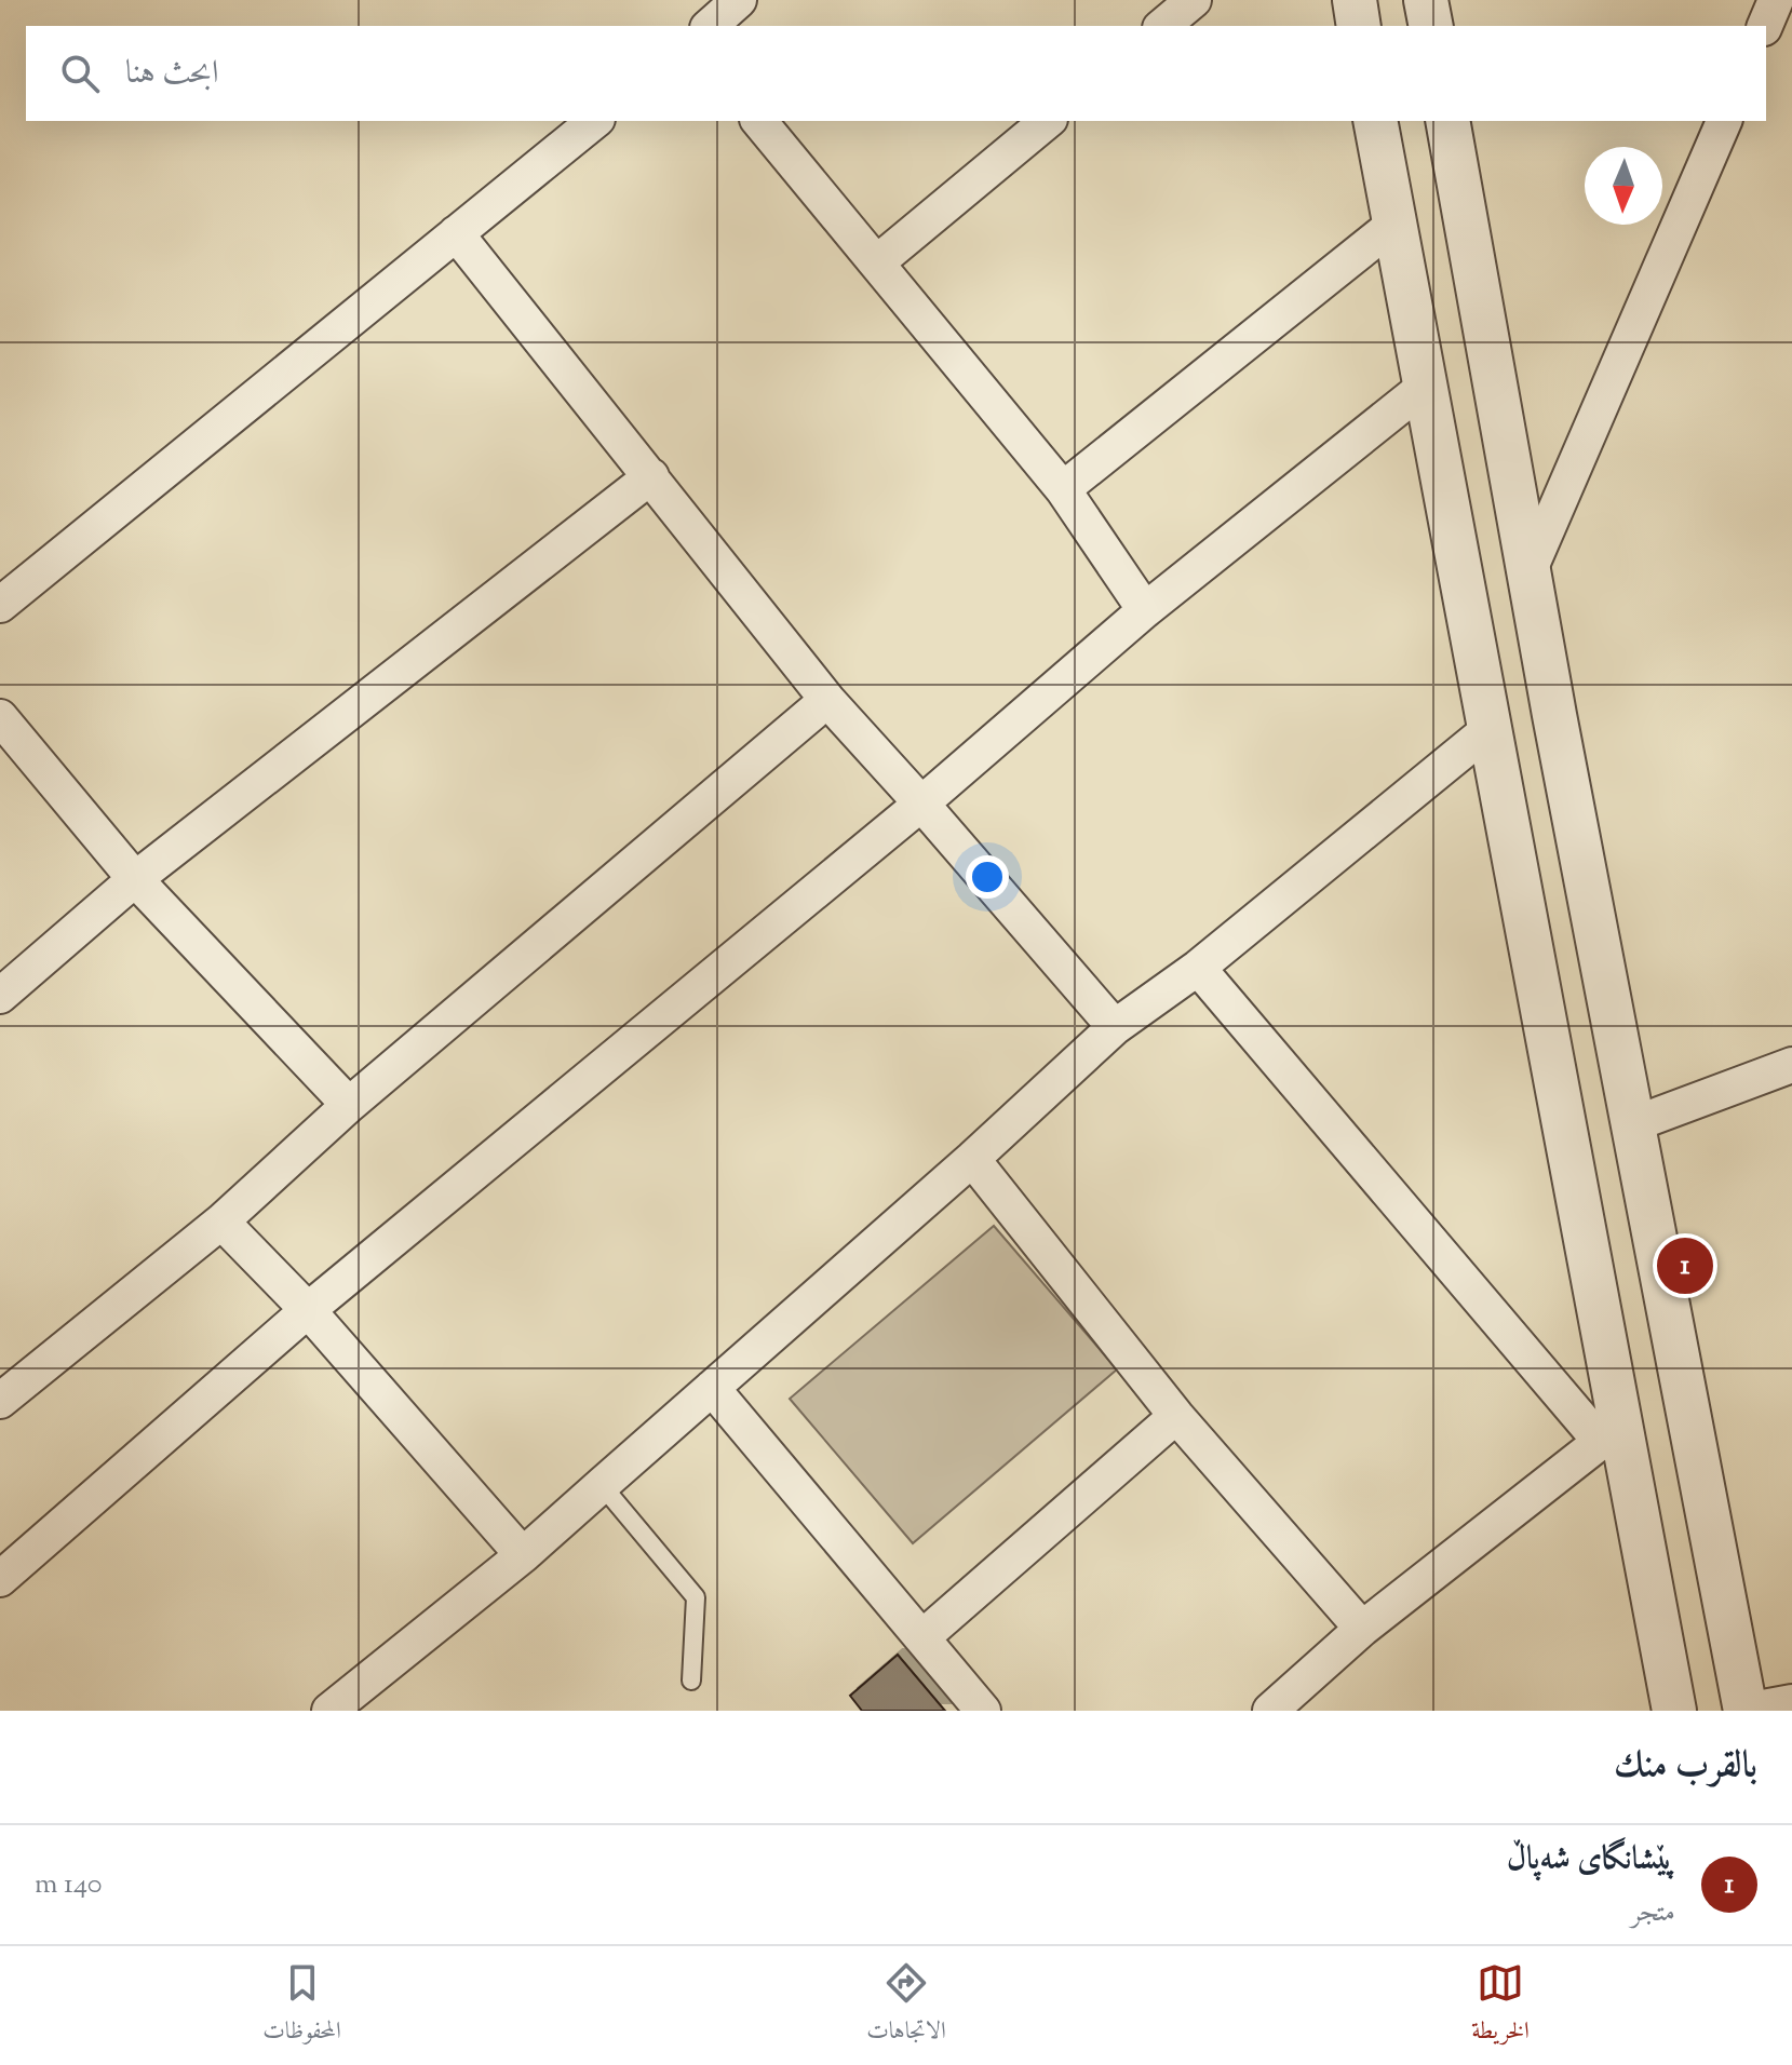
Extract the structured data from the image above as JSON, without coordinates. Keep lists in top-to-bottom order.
{
  "north": "bottom",
  "page": {
    "search": "ابحث هنا",
    "pins": "1",
    "heading": "بالقرب منك",
    "list": [
      {
        "mark": "1",
        "name": "پێشانگای شەپاڵ",
        "note": "متجر",
        "value": "140 m"
      }
    ],
    "nav": ["الخريطة", "الاتجاهات", "المحفوظات"]
  }
}
